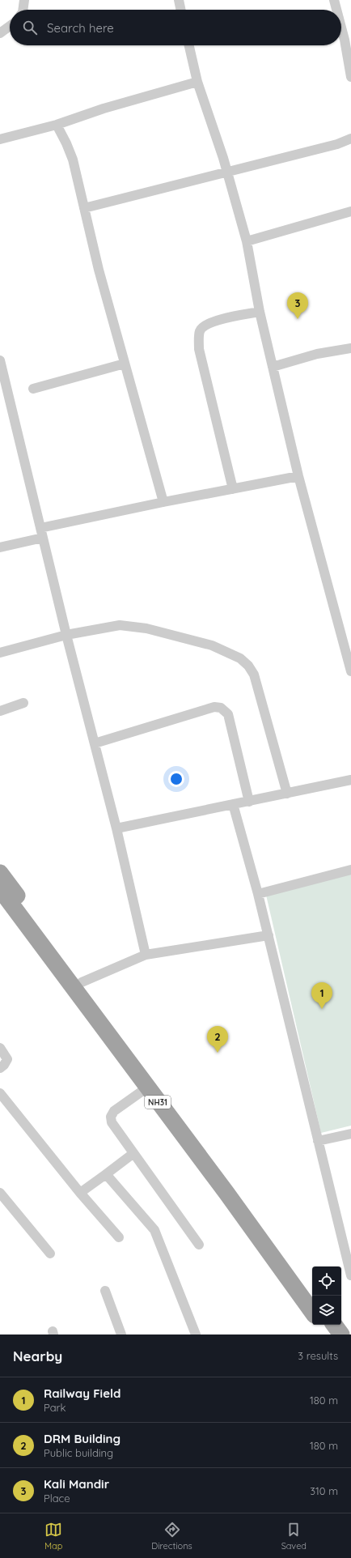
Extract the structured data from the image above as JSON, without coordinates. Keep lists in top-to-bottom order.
{
  "streets": {
    "highway": ["NH31"]
  },
  "page": {
    "search": "Search here",
    "pins": ["3", "1", "2"],
    "heading": ["Nearby", "3 results"],
    "list": [
      {
        "mark": "1",
        "name": "Railway Field",
        "note": "Park",
        "value": "180 m"
      },
      {
        "mark": "2",
        "name": "DRM Building",
        "note": "Public building",
        "value": "180 m"
      },
      {
        "mark": "3",
        "name": "Kali Mandir",
        "note": "Place",
        "value": "310 m"
      }
    ],
    "nav": ["Map", "Directions", "Saved"]
  }
}
